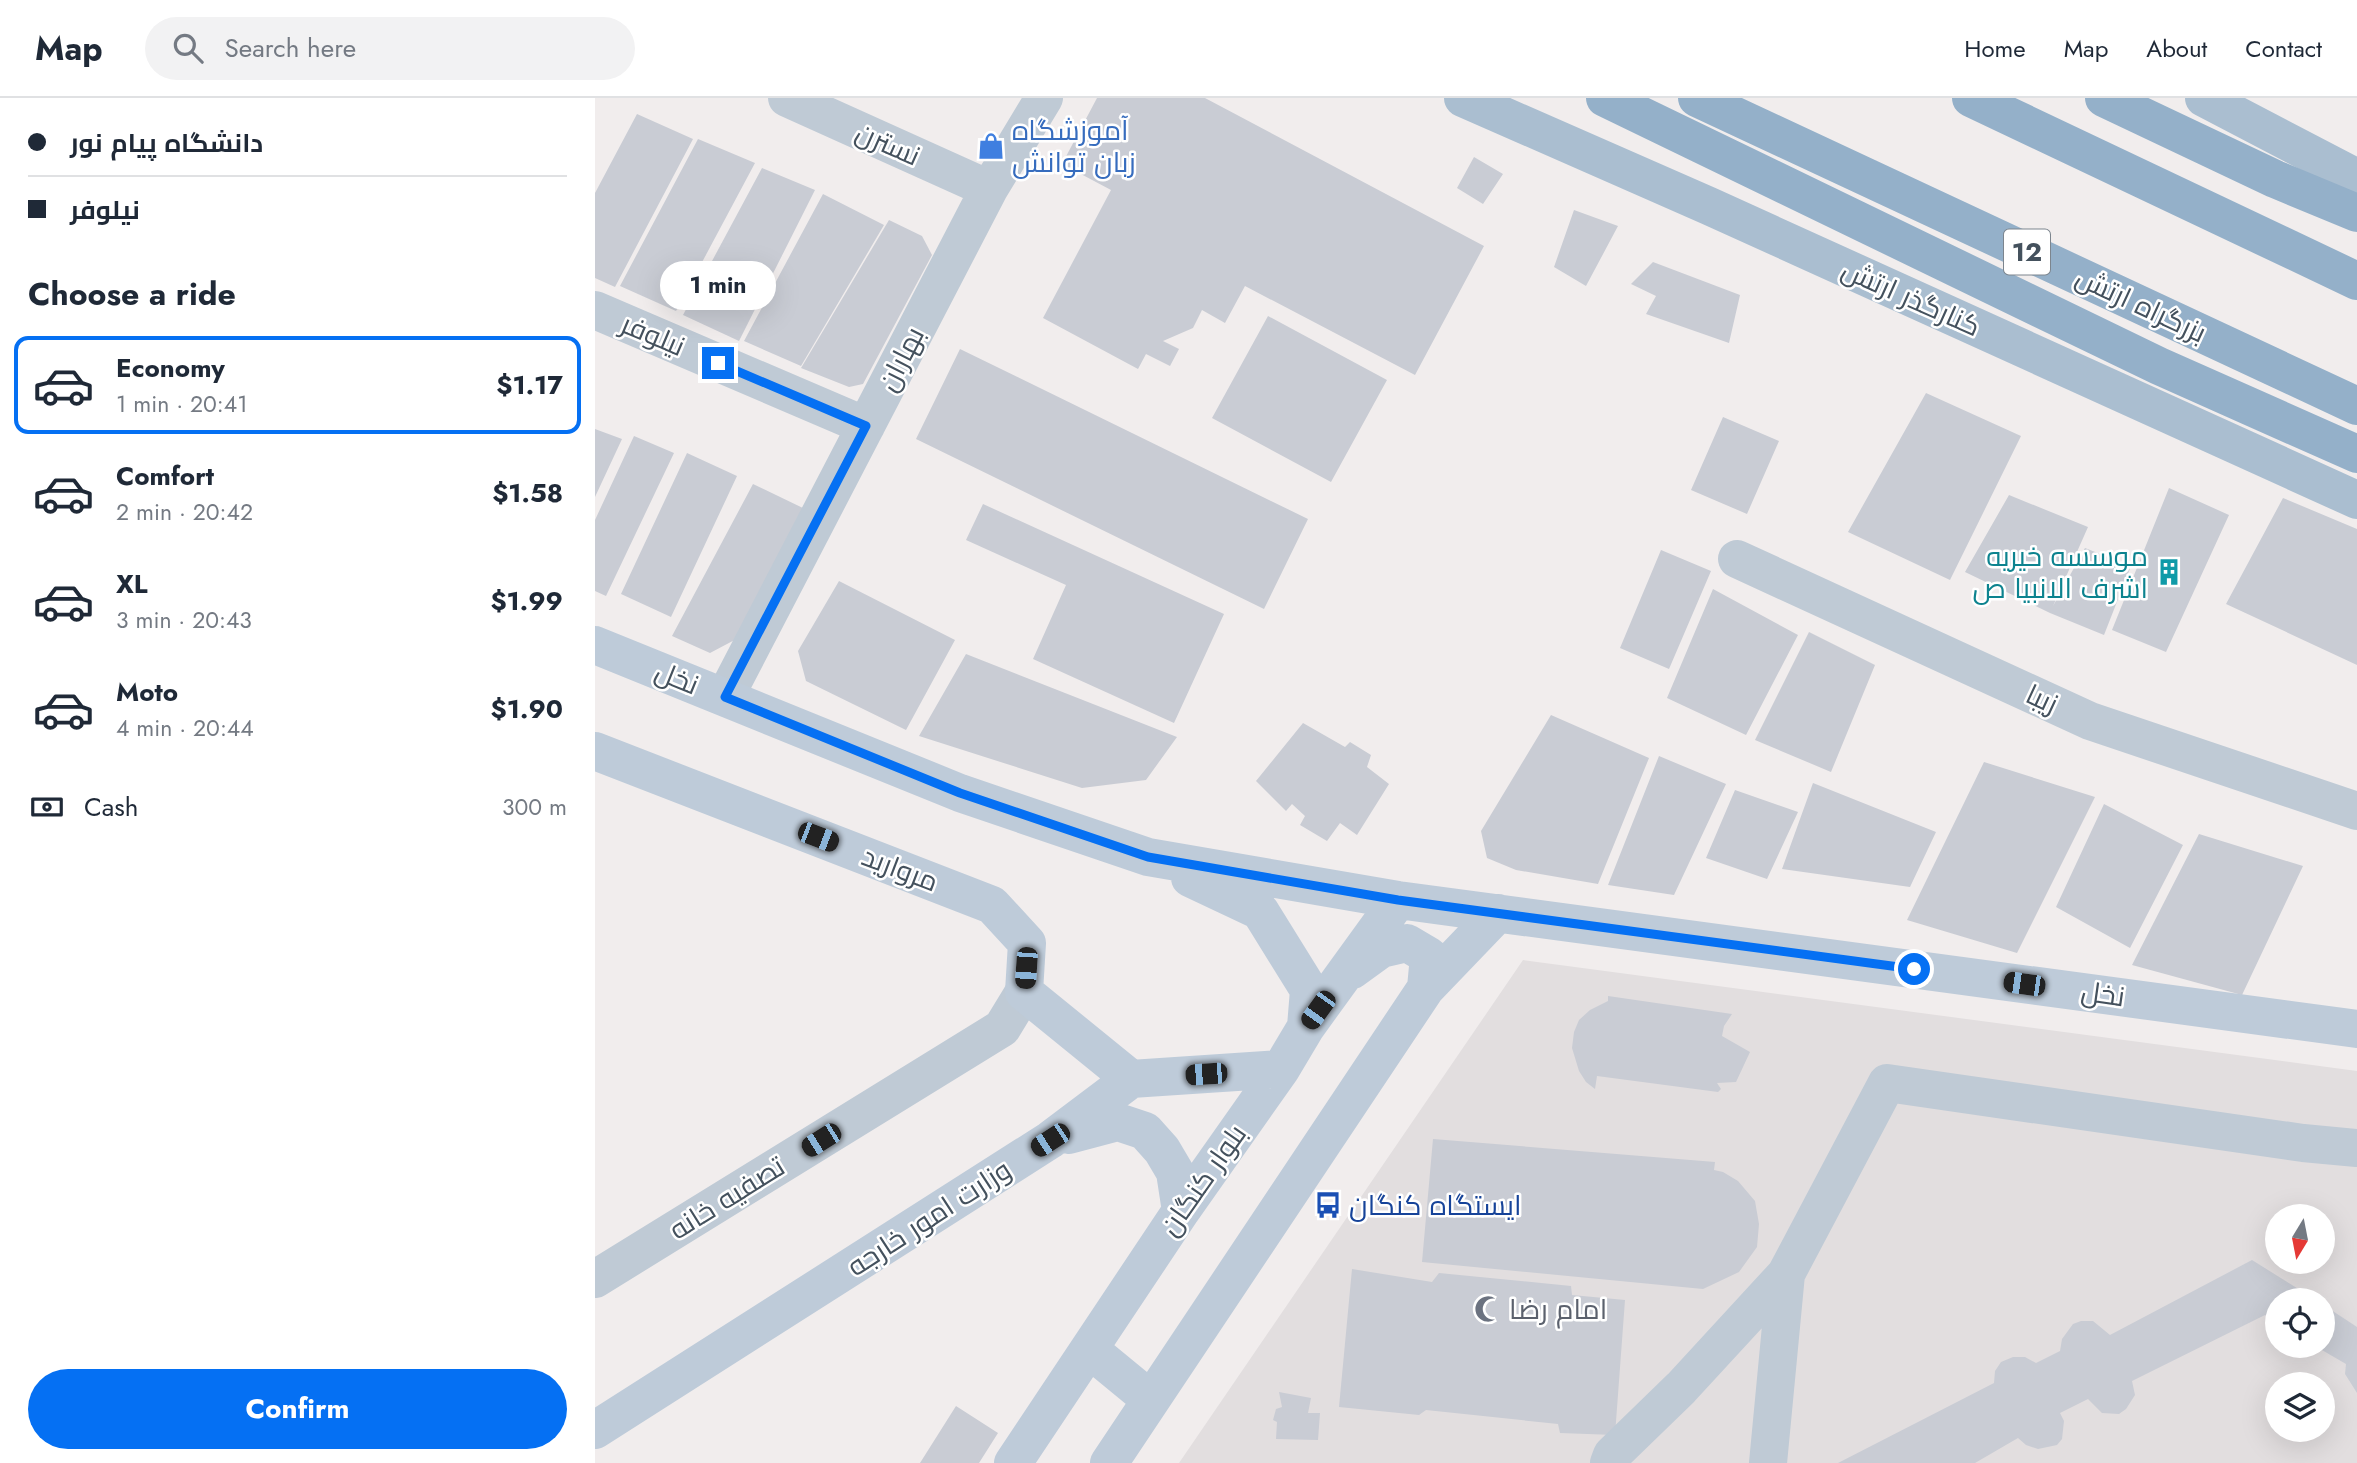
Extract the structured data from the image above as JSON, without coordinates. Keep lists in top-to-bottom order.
{
  "streets": {
    "highway": ["12", "بزرگراه ارتش"],
    "main road": [
      "کنارگذر ارتش",
      "نخل",
      "مروارید",
      "بلوار کنگان",
      "وزارت امور خارجه"
    ],
    "street": [
      "نسترن",
      "نیلوفر",
      "بهاران",
      "زیبا",
      "تصفیه خانه"
    ]
  },
  "crossings": [
    ["نسترن", "بهاران"],
    ["نیلوفر", "بهاران"],
    ["بهاران", "نخل"],
    ["نخل", "بلوار کنگان"],
    ["مروارید", "تصفیه خانه"]
  ],
  "places": {
    "shop": ["آموزشگاه زبان توانش"],
    "building": ["موسسه خیریه اشرف الانبیا ص"],
    "bus stop": ["ایستگاه کنگان"],
    "mosque": ["امام رضا"]
  },
  "north": "bottom",
  "page": {
    "header": "Map",
    "search": "Search here",
    "nav": [
      "Home",
      "Map",
      "About",
      "Contact"
    ],
    "banner": ["دانشگاه پیام نور", "نیلوفر"],
    "heading": "Choose a ride",
    "bubble": "1 min",
    "list": [
      {
        "name": "Economy",
        "note": "1 min · 20:41",
        "value": "$1.17"
      },
      {
        "name": "Comfort",
        "note": "2 min · 20:42",
        "value": "$1.58"
      },
      {
        "name": "XL",
        "note": "3 min · 20:43",
        "value": "$1.99"
      },
      {
        "name": "Moto",
        "note": "4 min · 20:44",
        "value": "$1.90"
      }
    ],
    "pay": ["Cash", "300 m"],
    "buttons": "Confirm"
  }
}
